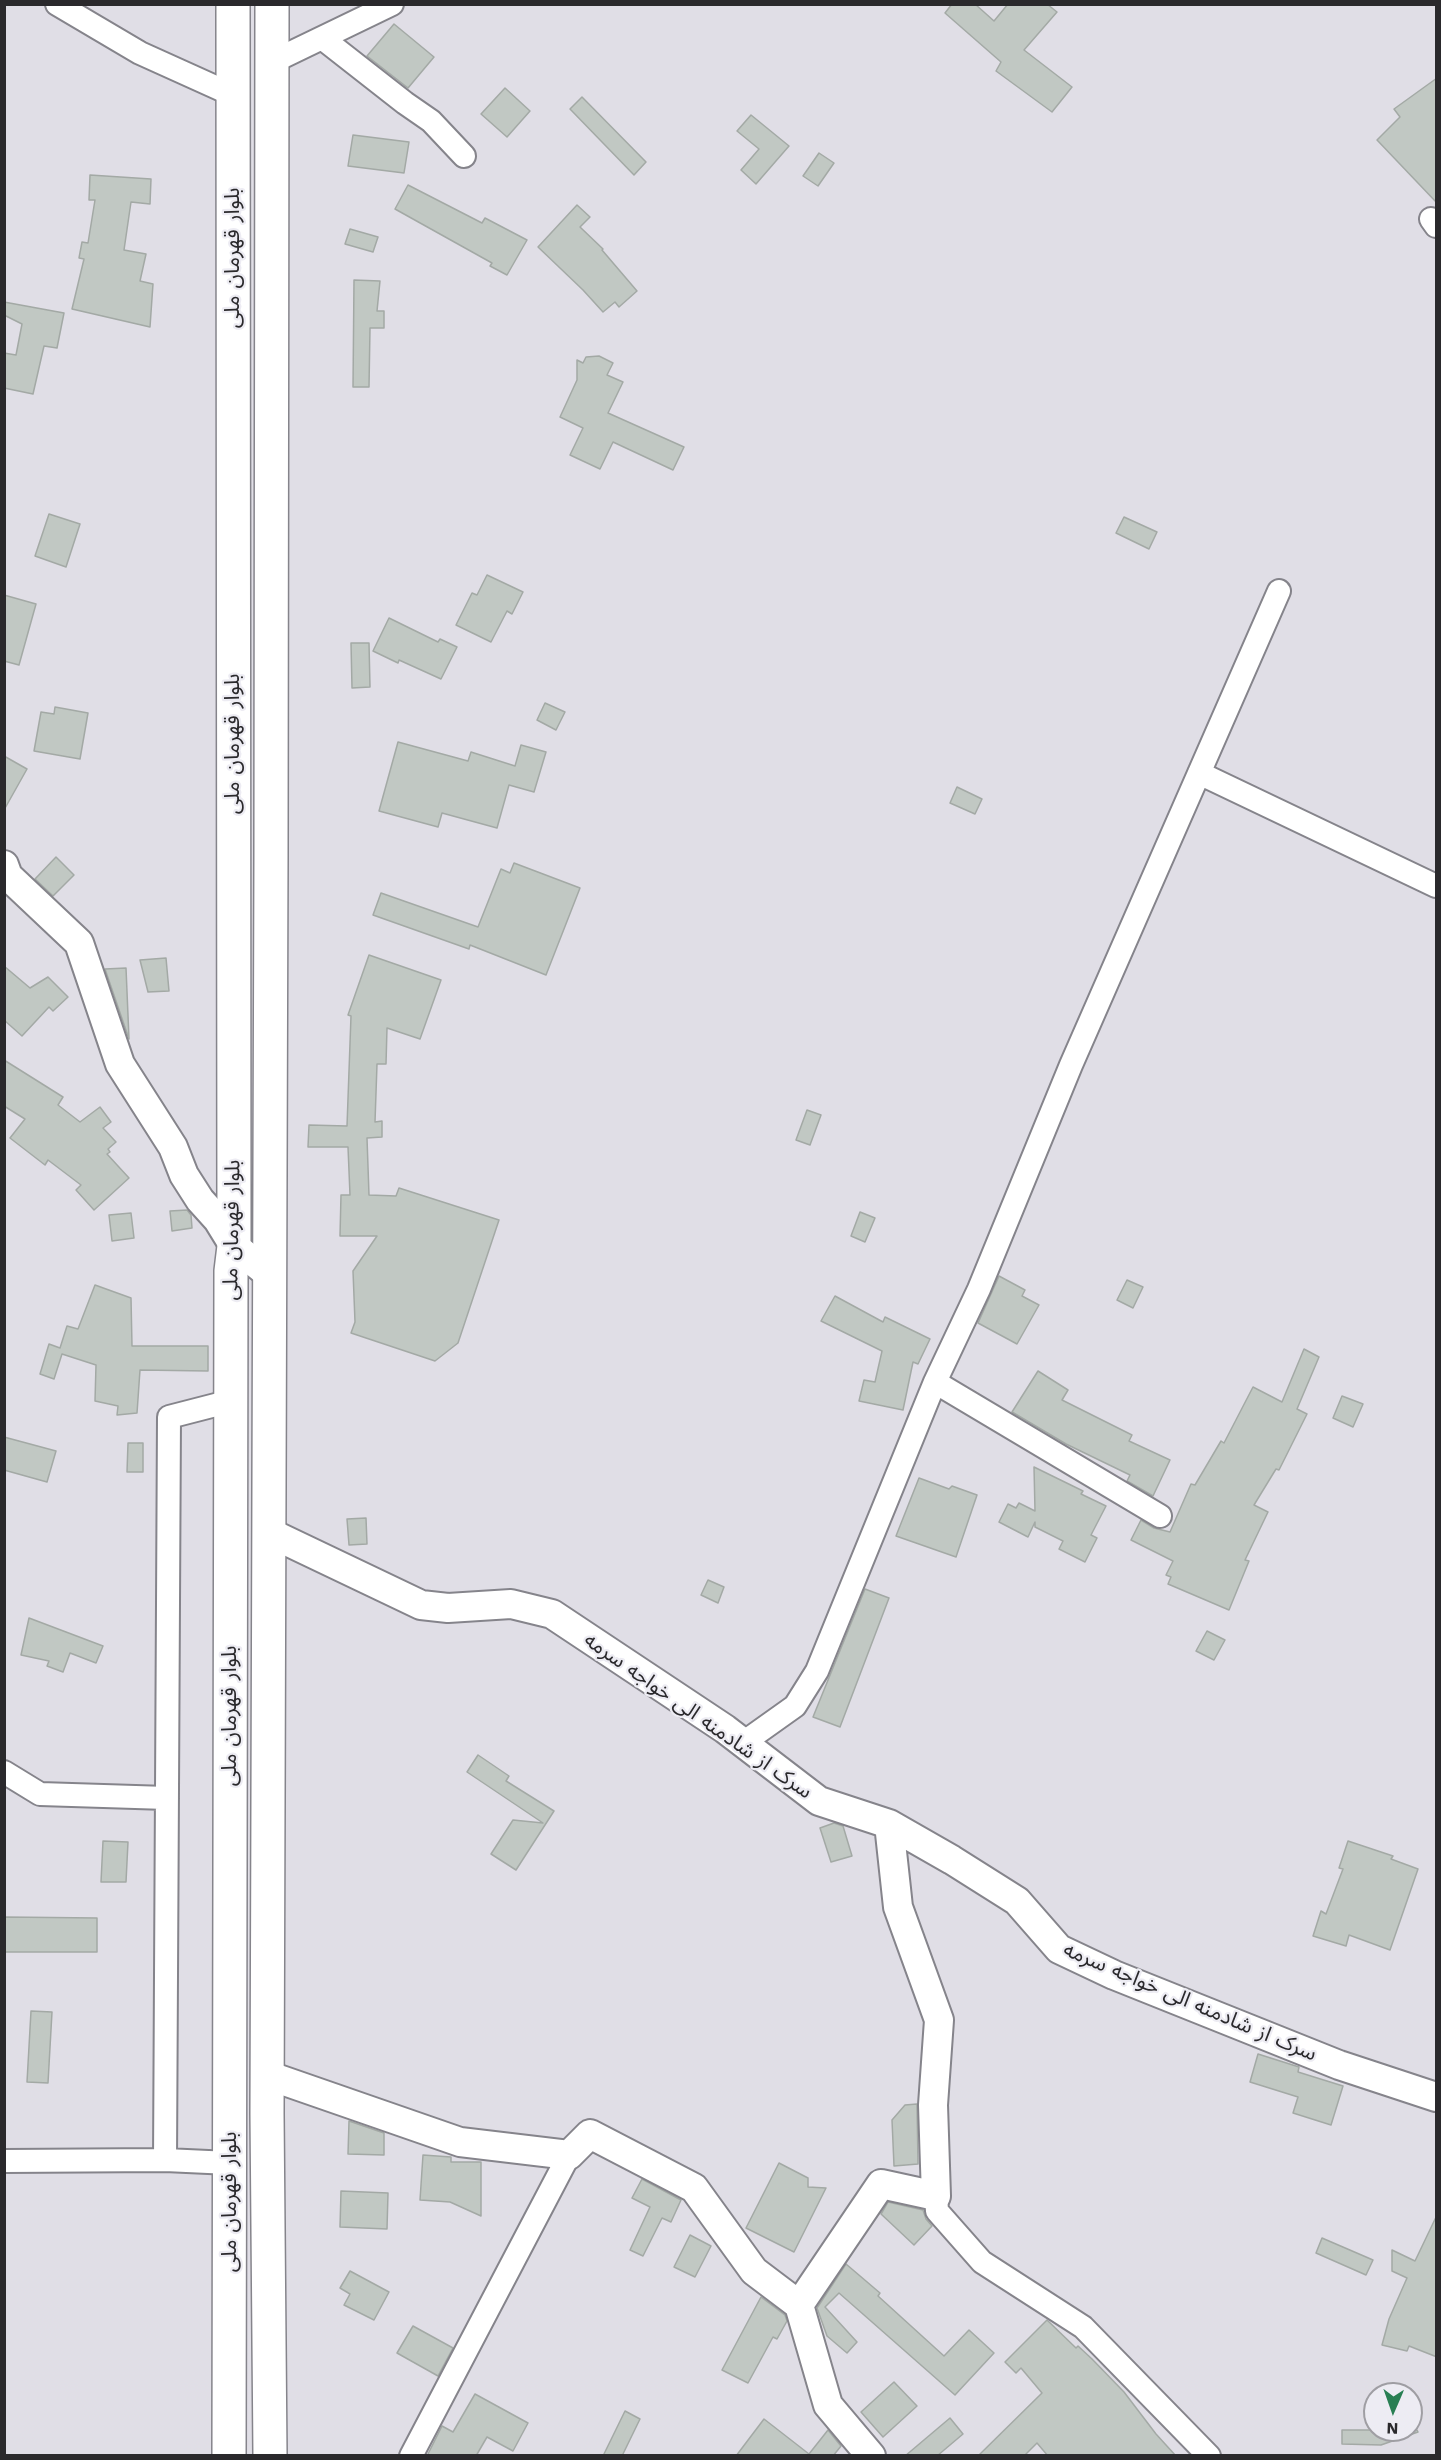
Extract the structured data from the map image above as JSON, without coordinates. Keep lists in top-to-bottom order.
{
  "streets": {
    "highway": ["بلوار قهرمان ملی"],
    "street": ["سرک از شادمنه الی خواجه سرمه"]
  },
  "crossings": [
    ["بلوار قهرمان ملی", "سرک از شادمنه الی خواجه سرمه"]
  ],
  "north": "bottom"
}
